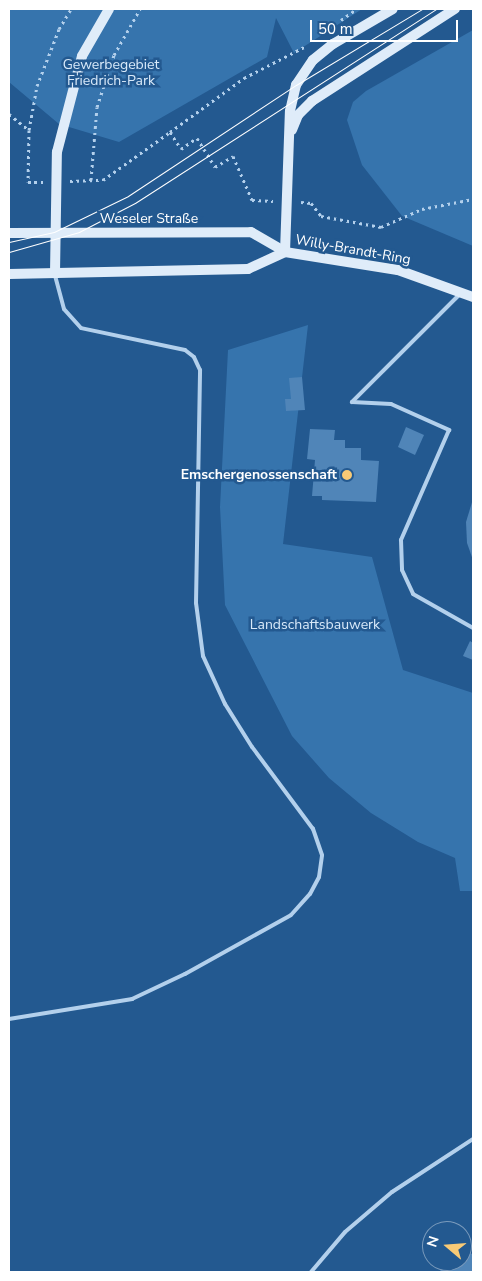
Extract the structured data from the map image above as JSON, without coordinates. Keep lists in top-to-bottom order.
{
  "streets": {
    "main road": ["Weseler Straße", "Willy-Brandt-Ring"]
  },
  "crossings": [
    ["Weseler Straße", "Willy-Brandt-Ring"]
  ],
  "parks": ["Gewerbegebiet Friedrich-Park", "Landschaftsbauwerk"],
  "places": ["Emschergenossenschaft"],
  "scale_bar": "50 m",
  "north": "left"
}
